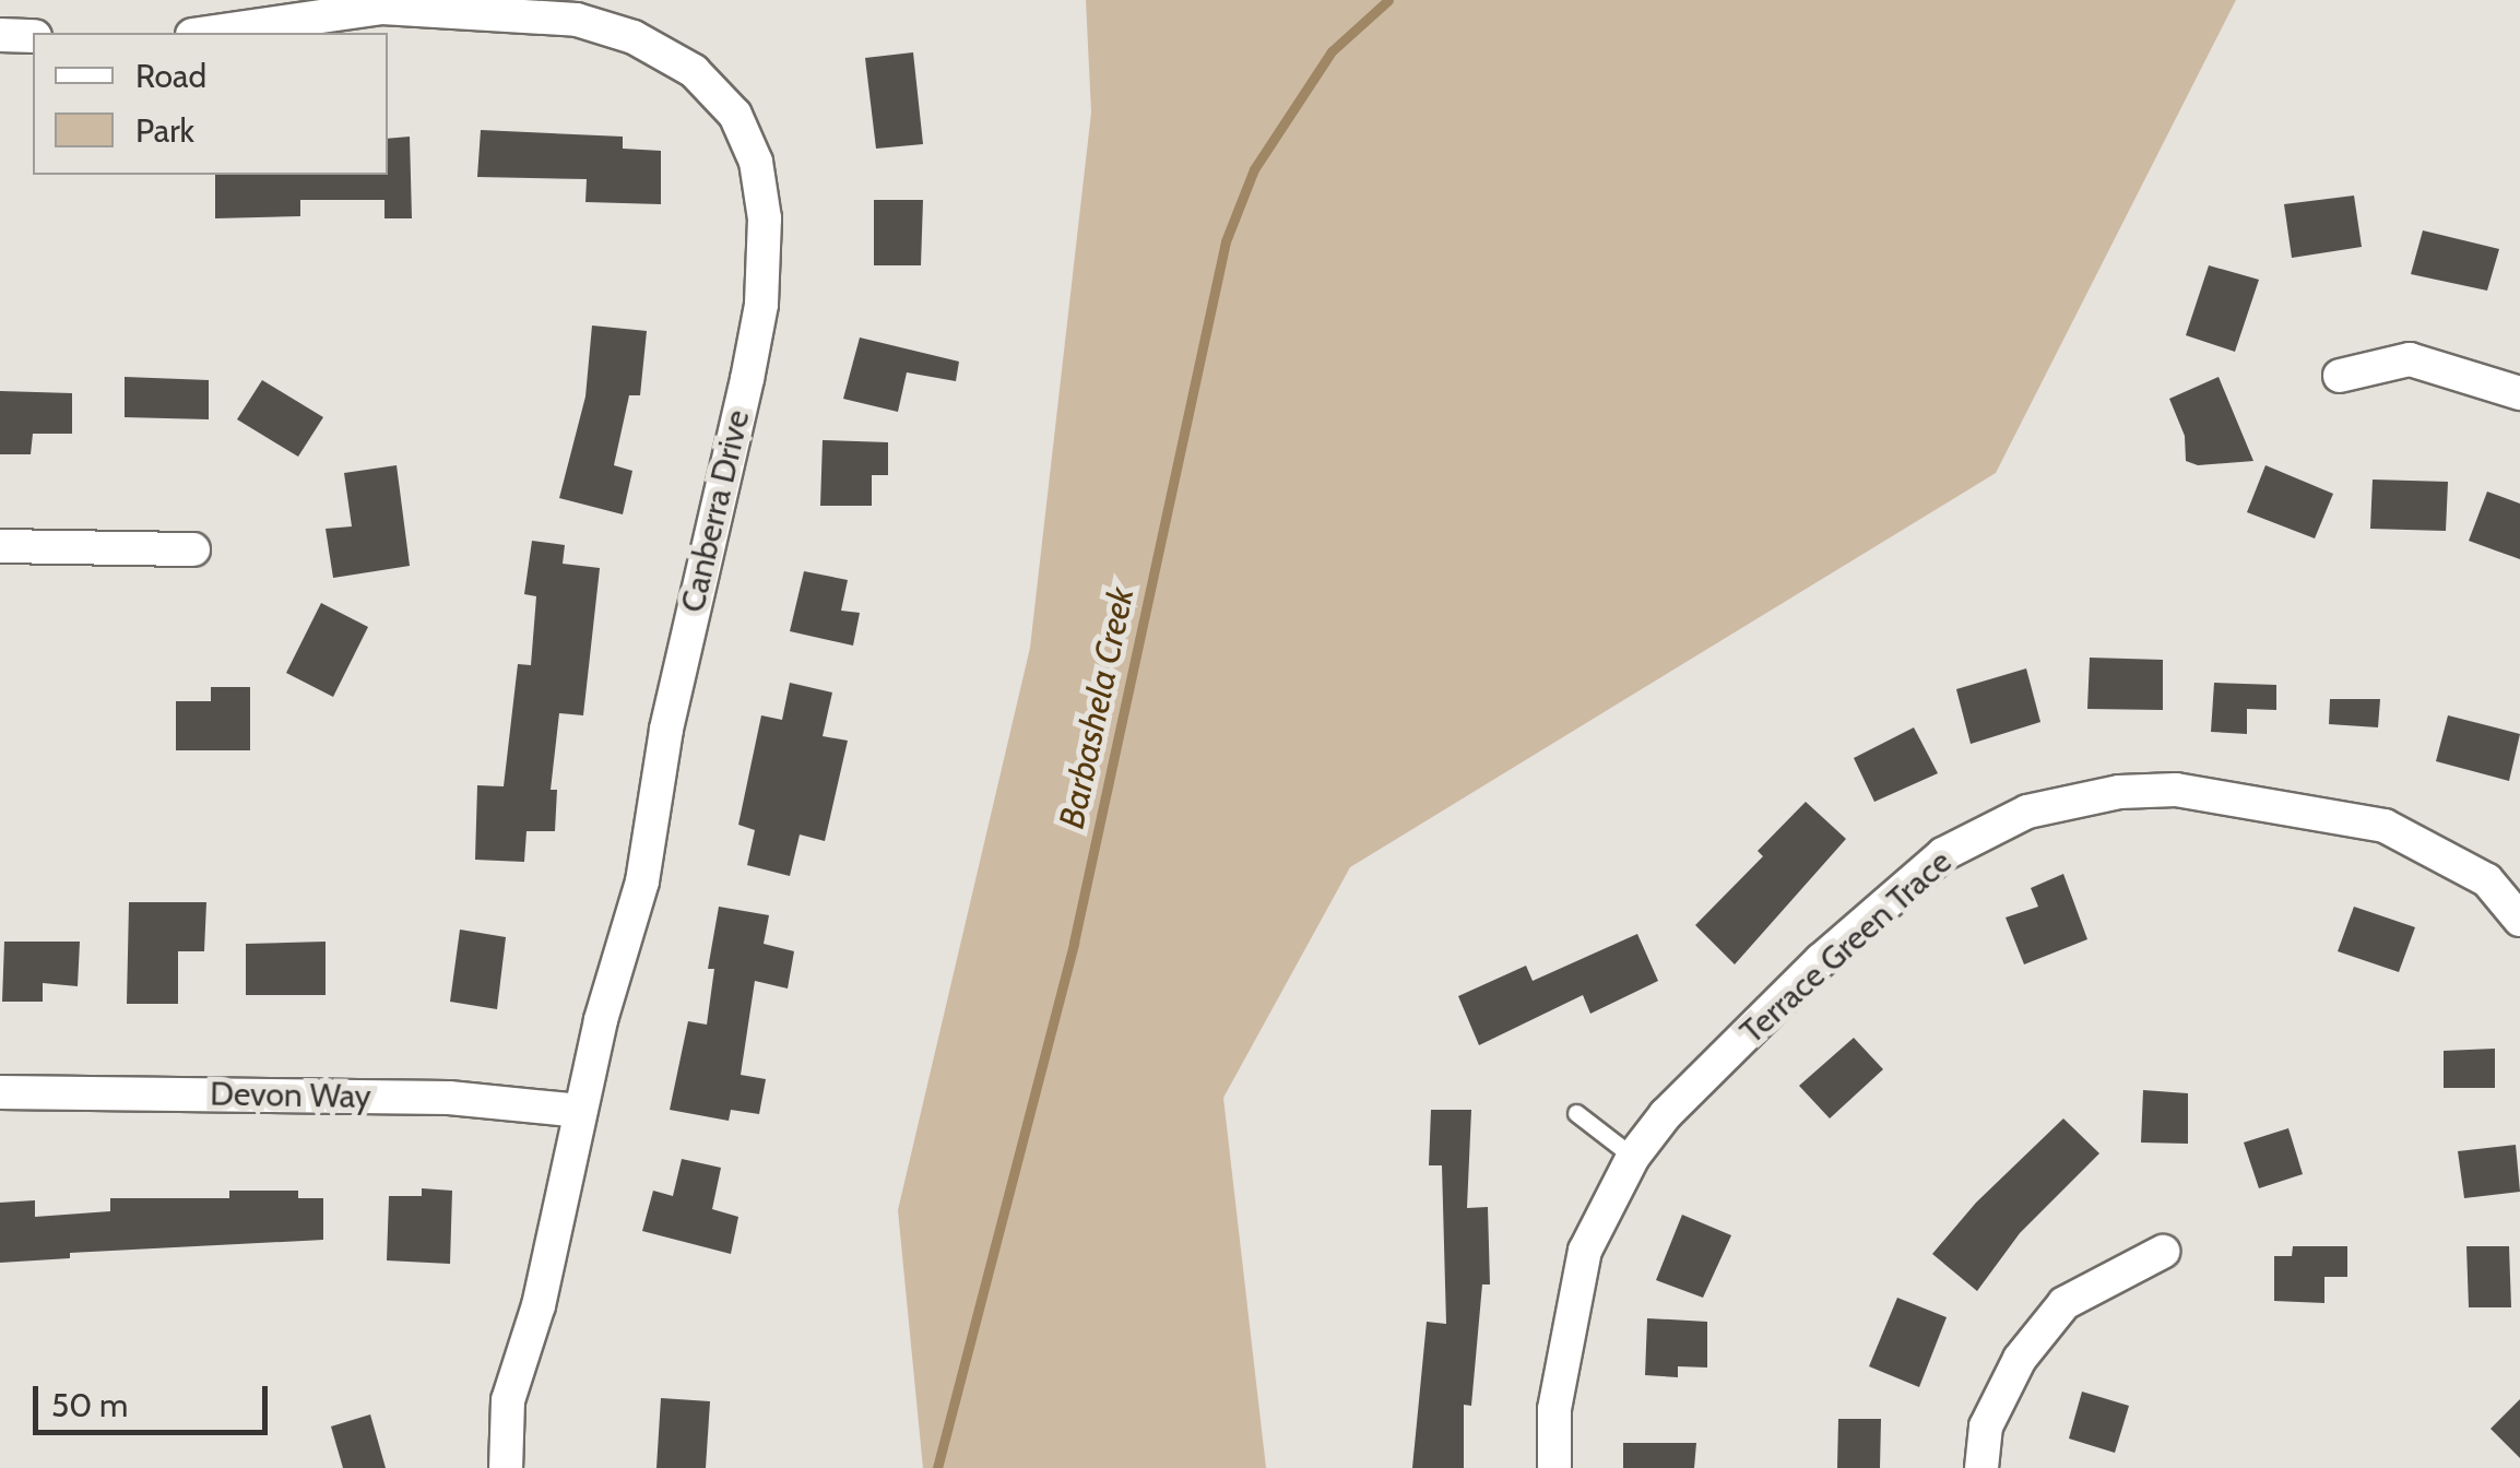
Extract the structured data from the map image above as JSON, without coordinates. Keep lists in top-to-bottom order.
{
  "streets": {
    "street": ["Canberra Drive", "Terrace Green Trace", "Devon Way"]
  },
  "crossings": [
    ["Canberra Drive", "Devon Way"]
  ],
  "water": ["Barbashela Creek"],
  "legend": ["Road", "Park"],
  "scale_bar": "50 m"
}
